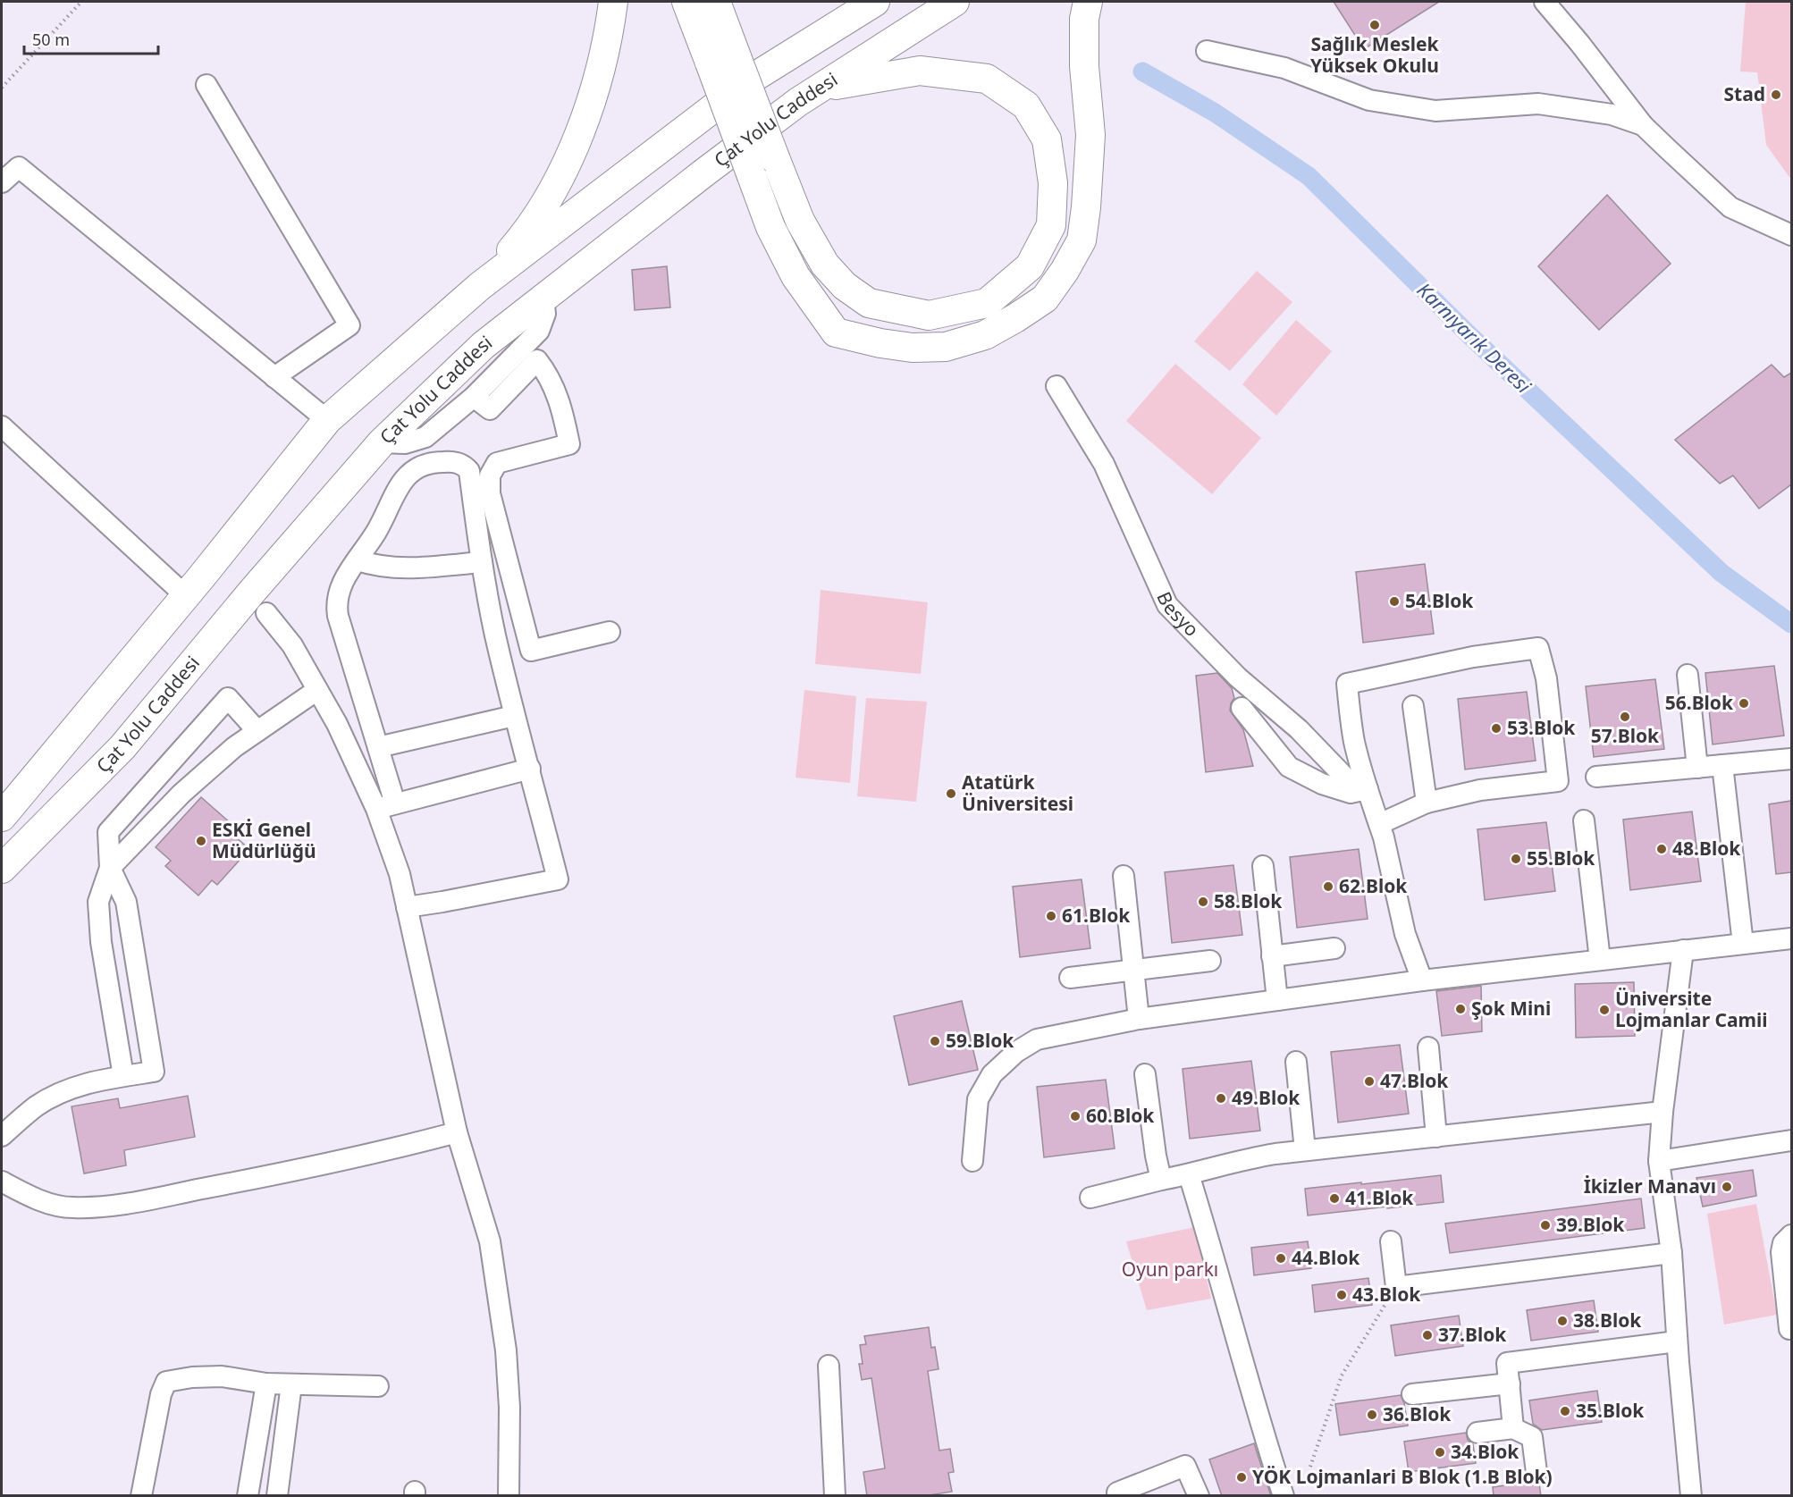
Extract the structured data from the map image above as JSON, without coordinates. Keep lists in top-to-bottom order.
{
  "streets": {
    "highway": ["Çat Yolu Caddesi"],
    "street": ["Besyo"]
  },
  "water": ["Karnıyarık Deresi"],
  "parks": ["Oyun parkı"],
  "places": [
    "Sağlık Meslek Yüksek Okulu",
    "Stad",
    "54.Blok",
    "56.Blok",
    "57.Blok",
    "53.Blok",
    "Atatürk Üniversitesi",
    "ESKİ Genel Müdürlüğü",
    "48.Blok",
    "55.Blok",
    "62.Blok",
    "58.Blok",
    "61.Blok",
    "Şok Mini",
    "Üniversite Lojmanlar Camii",
    "59.Blok",
    "47.Blok",
    "49.Blok",
    "60.Blok",
    "İkizler Manavı",
    "41.Blok",
    "39.Blok",
    "44.Blok",
    "43.Blok",
    "38.Blok",
    "37.Blok",
    "35.Blok",
    "36.Blok",
    "34.Blok",
    "YÖK Lojmanlari B Blok (1.B Blok)"
  ],
  "scale_bar": "50 m"
}
